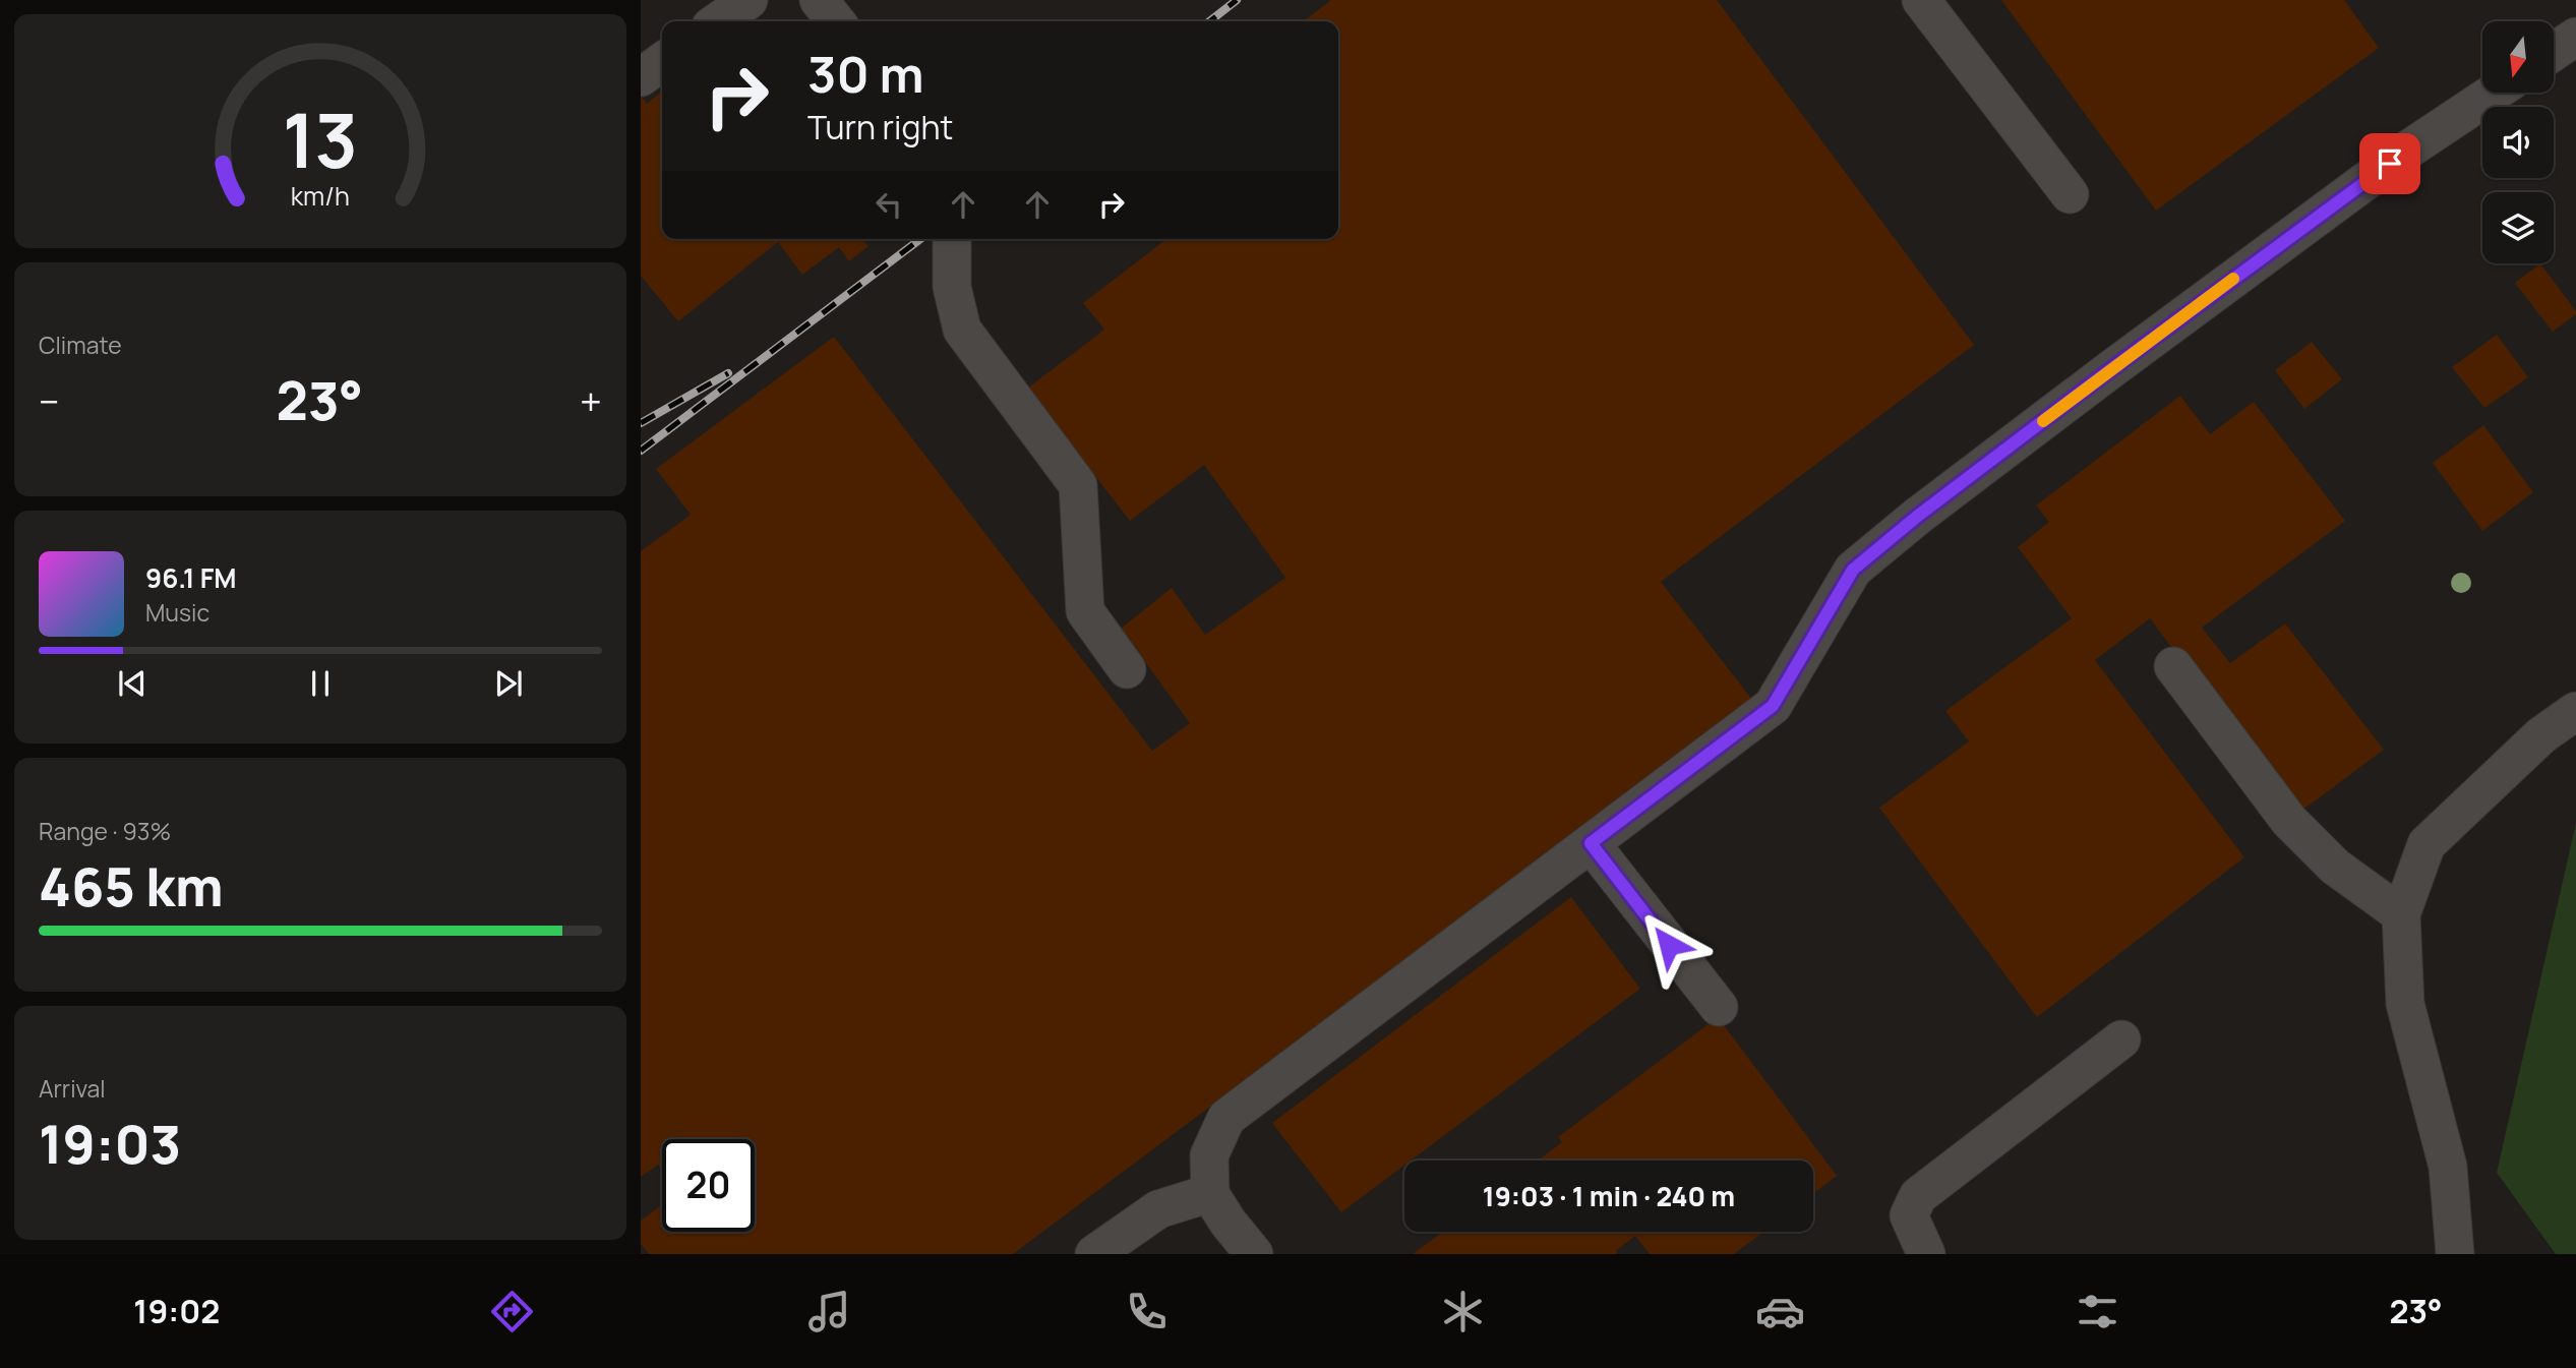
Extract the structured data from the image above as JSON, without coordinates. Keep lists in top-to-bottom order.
{
  "north": "bottom",
  "page": {
    "turn": ["30 m", "Turn right"],
    "tile": [
      "Climate",
      ["Range · 93%", "465 km"],
      ["Arrival", "19:03"]
    ],
    "heat": ["−", "23°", "+"],
    "song": ["96.1 FM", "Music"],
    "limit": "20",
    "trip": "19:03 · 1 min · 240 m",
    "tabs": ["19:02", "23°"],
    "gauge": ["13", "km/h"]
  }
}
